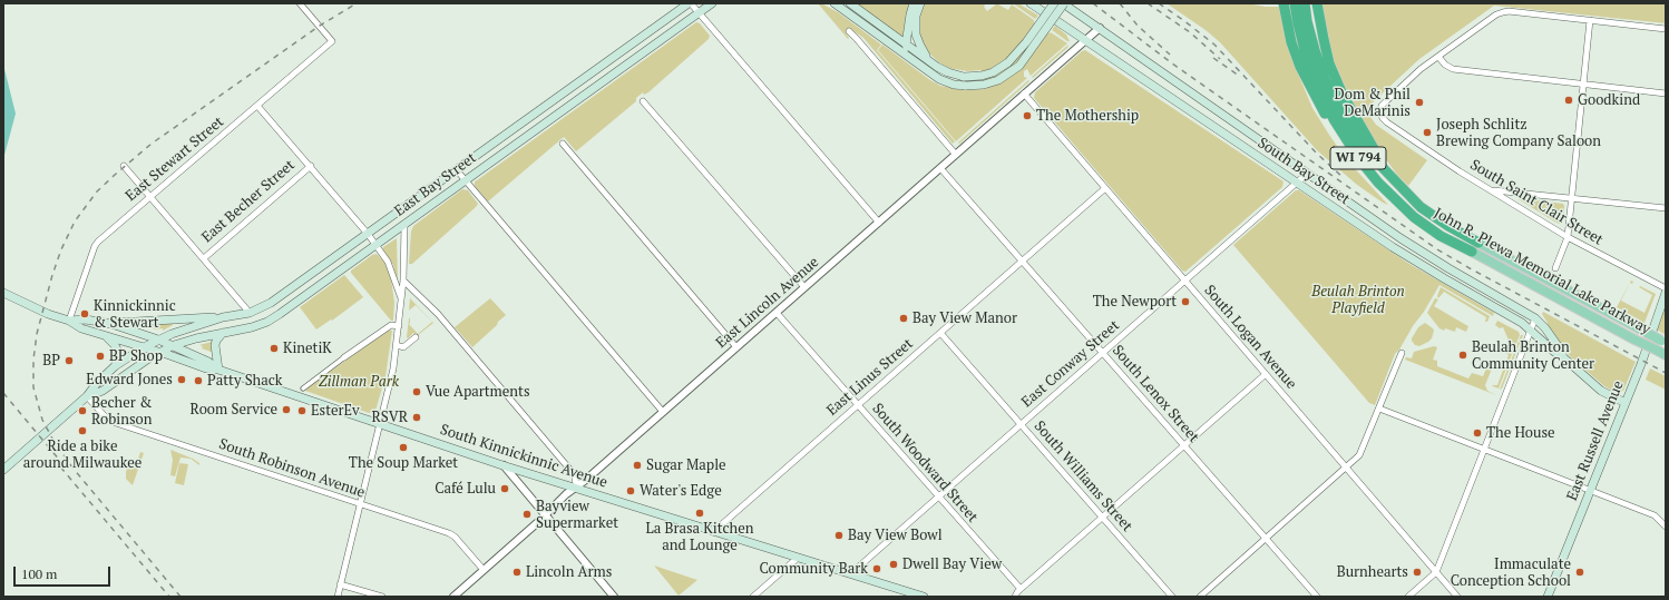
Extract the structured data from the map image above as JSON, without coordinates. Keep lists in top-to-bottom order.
{
  "streets": {
    "highway": ["WI 794", "John R. Plewa Memorial Lake Parkway"],
    "main road": [
      "South Bay Street",
      "East Bay Street",
      "East Russell Avenue",
      "South Kinnickinnic Avenue"
    ],
    "street": [
      "East Stewart Street",
      "East Becher Street",
      "South Saint Clair Street",
      "East Lincoln Avenue",
      "South Logan Avenue",
      "East Conway Street",
      "East Linus Street",
      "South Lenox Street",
      "South Woodward Street",
      "South Robinson Avenue",
      "South Williams Street"
    ]
  },
  "crossings": [
    ["East Stewart Street", "South Kinnickinnic Avenue"],
    ["South Bay Street", "East Lincoln Avenue"],
    ["South Bay Street", "East Conway Street"],
    ["South Bay Street", "East Russell Avenue"],
    ["East Bay Street", "South Kinnickinnic Avenue"],
    ["East Lincoln Avenue", "South Logan Avenue"],
    ["East Lincoln Avenue", "South Lenox Street"],
    ["East Lincoln Avenue", "South Kinnickinnic Avenue"],
    ["East Lincoln Avenue", "South Woodward Street"],
    ["East Lincoln Avenue", "South Robinson Avenue"],
    ["South Logan Avenue", "East Conway Street"],
    ["South Logan Avenue", "East Linus Street"],
    ["East Conway Street", "South Lenox Street"],
    ["East Conway Street", "South Kinnickinnic Avenue"],
    ["East Conway Street", "South Woodward Street"],
    ["East Conway Street", "South Williams Street"],
    ["East Linus Street", "South Lenox Street"],
    ["East Linus Street", "South Kinnickinnic Avenue"],
    ["East Linus Street", "South Woodward Street"],
    ["East Linus Street", "South Williams Street"]
  ],
  "parks": ["Beulah Brinton Playfield", "Zillman Park"],
  "places": [
    "Goodkind",
    "Dom & Phil DeMarinis",
    "The Mothership",
    "Joseph Schlitz Brewing Company Saloon",
    "The Newport",
    "Kinnickinnic & Stewart",
    "Bay View Manor",
    "KinetiK",
    "Beulah Brinton Community Center",
    "BP Shop",
    "BP",
    "Edward Jones",
    "Patty Shack",
    "Vue Apartments",
    "Room Service",
    "Becher & Robinson",
    "EsterEv",
    "RSVR",
    "Ride a bike around Milwaukee",
    "The House",
    "The Soup Market",
    "Sugar Maple",
    "Café Lulu",
    "Water's Edge",
    "La Brasa Kitchen and Lounge",
    "Bayview Supermarket",
    "Bay View Bowl",
    "Dwell Bay View",
    "Community Bark",
    "Lincoln Arms",
    "Burnhearts",
    "Immaculate Conception School"
  ],
  "scale_bar": "100 m"
}
